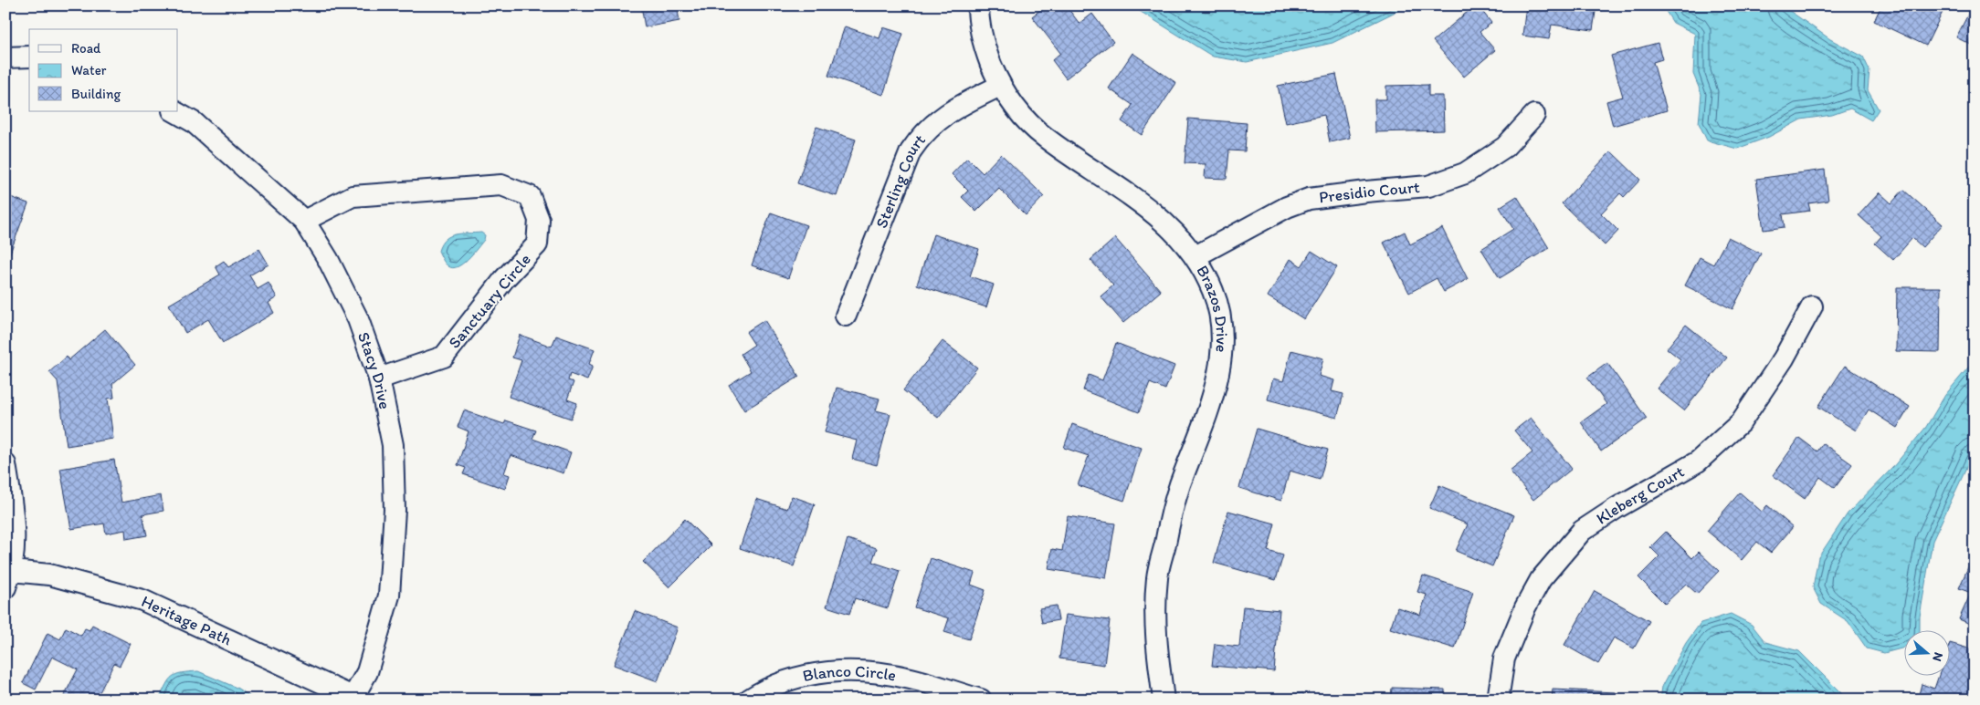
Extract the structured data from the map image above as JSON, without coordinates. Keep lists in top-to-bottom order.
{
  "streets": {
    "street": [
      "Sterling Court",
      "Presidio Court",
      "Sanctuary Circle",
      "Brazos Drive",
      "Stacy Drive",
      "Kleberg Court",
      "Heritage Path",
      "Blanco Circle"
    ]
  },
  "crossings": [
    ["Sterling Court", "Brazos Drive"],
    ["Presidio Court", "Brazos Drive"],
    ["Sanctuary Circle", "Stacy Drive"],
    ["Stacy Drive", "Heritage Path"]
  ],
  "legend": ["Road", "Water", "Building"],
  "north": "right"
}
